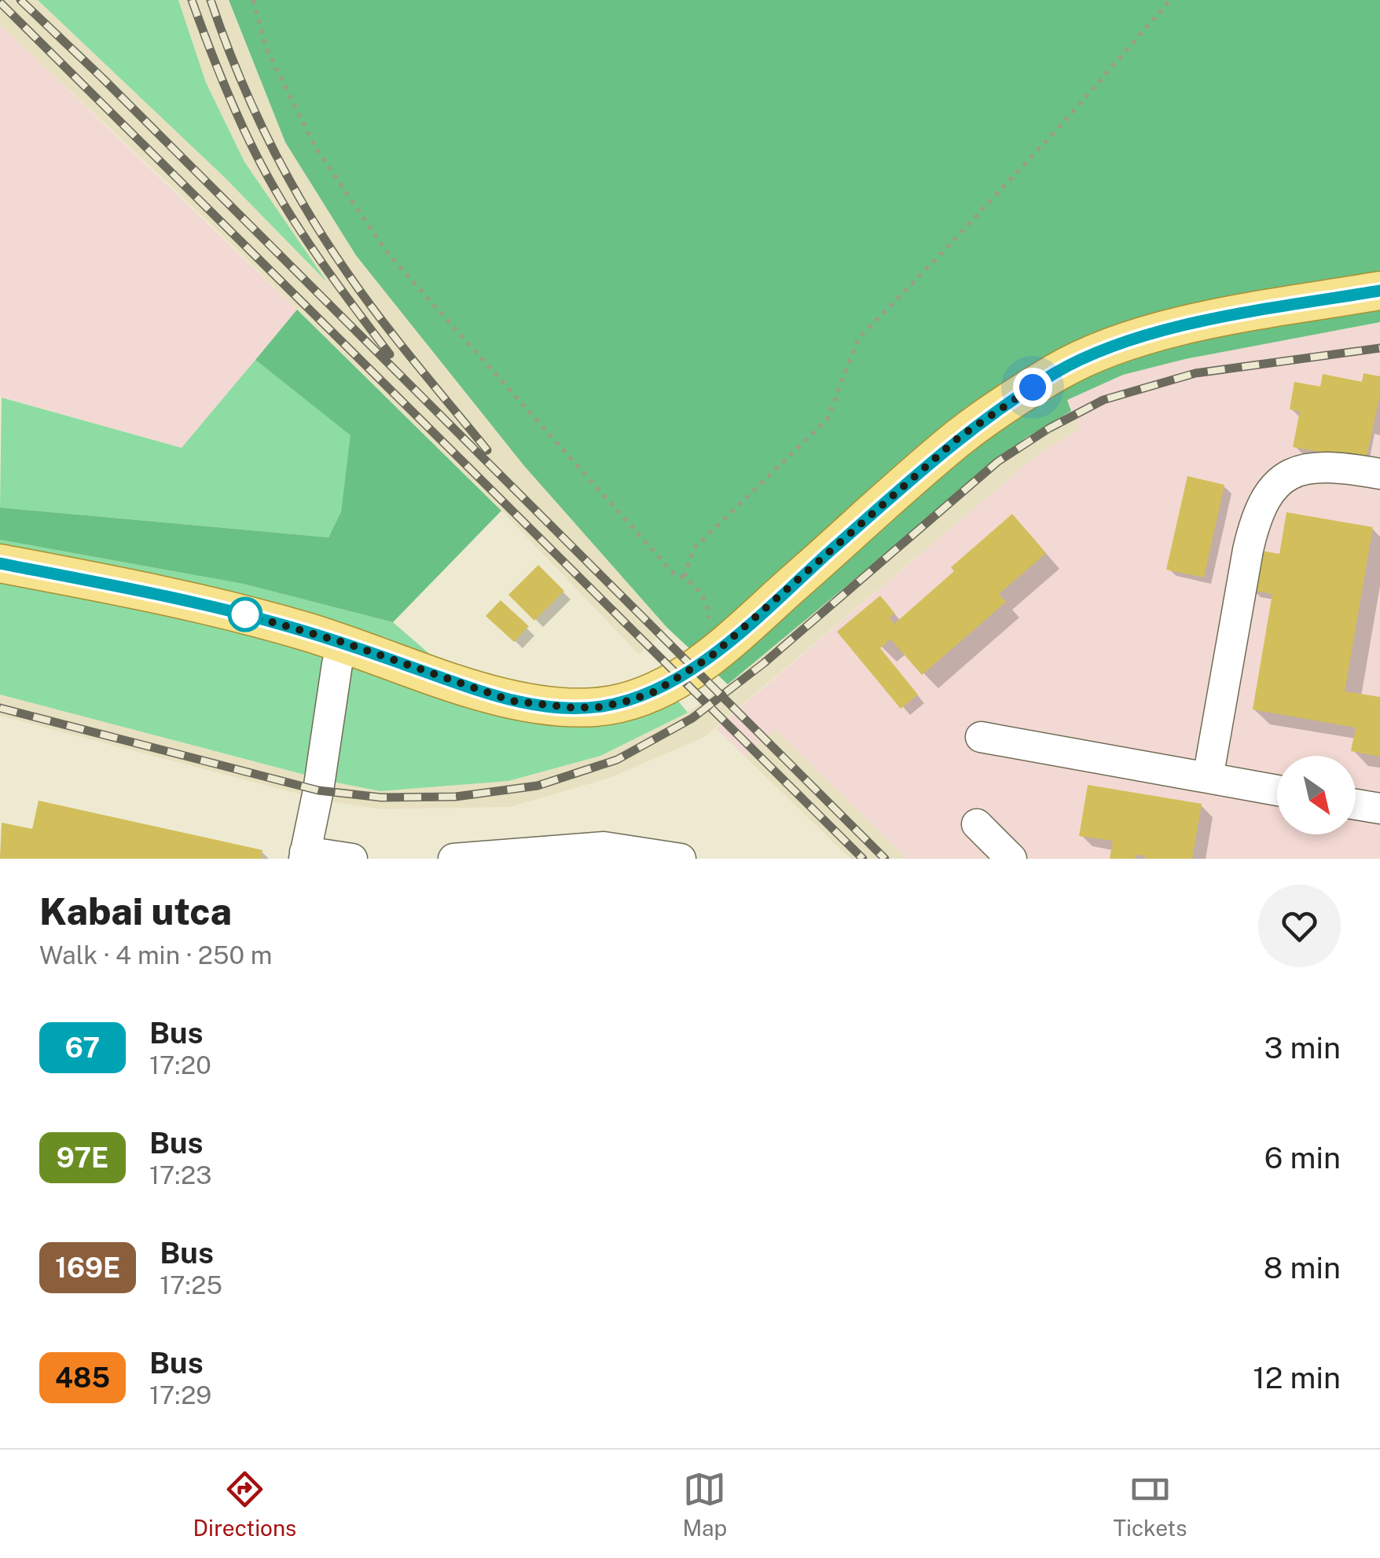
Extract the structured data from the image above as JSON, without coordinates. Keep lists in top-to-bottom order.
{
  "lines": ["bus line 67"],
  "north": "bottom right",
  "page": {
    "heading": ["Kabai utca", "Walk · 4 min · 250 m"],
    "list": [
      {
        "mark": "67",
        "name": "Bus",
        "note": "17:20",
        "value": "3 min"
      },
      {
        "mark": "97E",
        "name": "Bus",
        "note": "17:23",
        "value": "6 min"
      },
      {
        "mark": "169E",
        "name": "Bus",
        "note": "17:25",
        "value": "8 min"
      },
      {
        "mark": "485",
        "name": "Bus",
        "note": "17:29",
        "value": "12 min"
      }
    ],
    "tabs": ["Directions", "Map", "Tickets"]
  }
}
